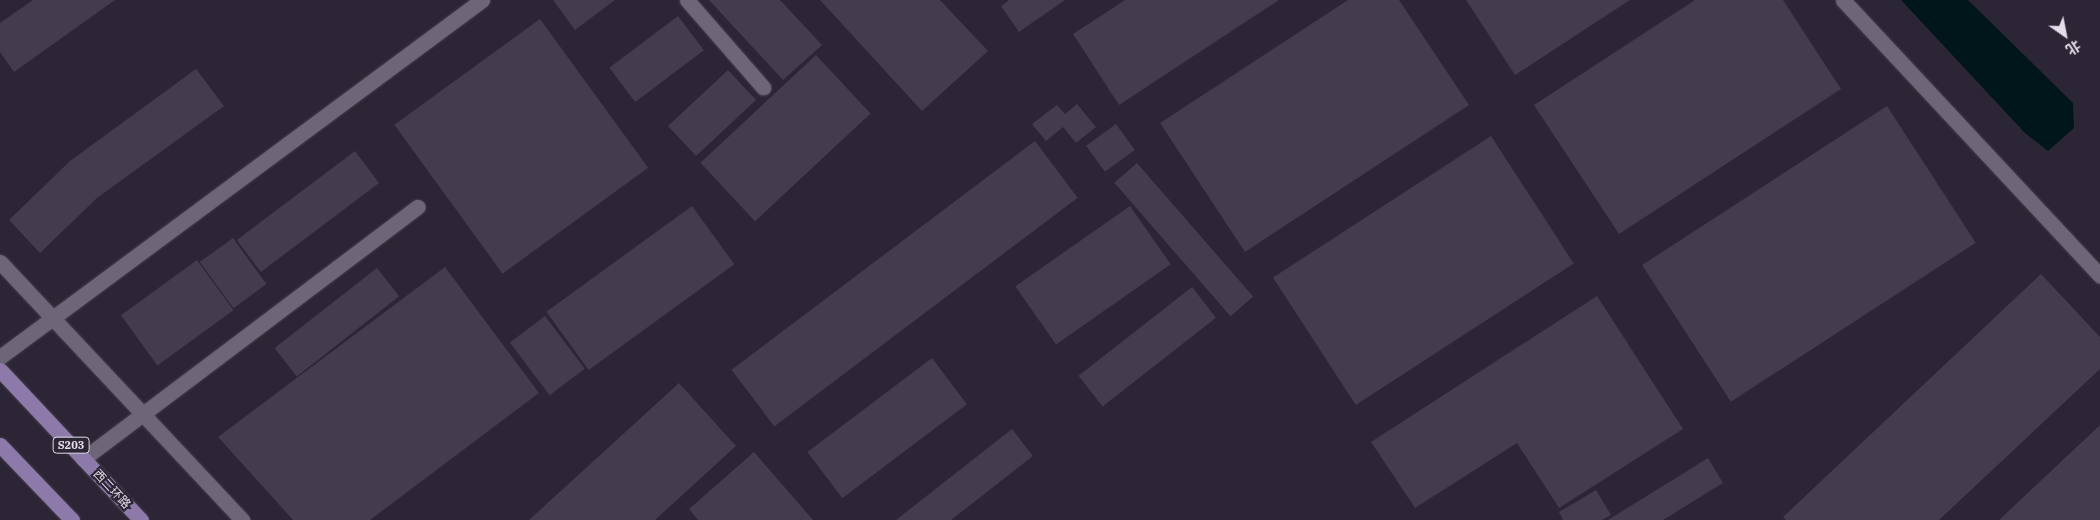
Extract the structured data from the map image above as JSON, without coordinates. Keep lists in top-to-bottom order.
{
  "streets": {
    "main road": ["S203", "西二环路"]
  },
  "north": "bottom right"
}
